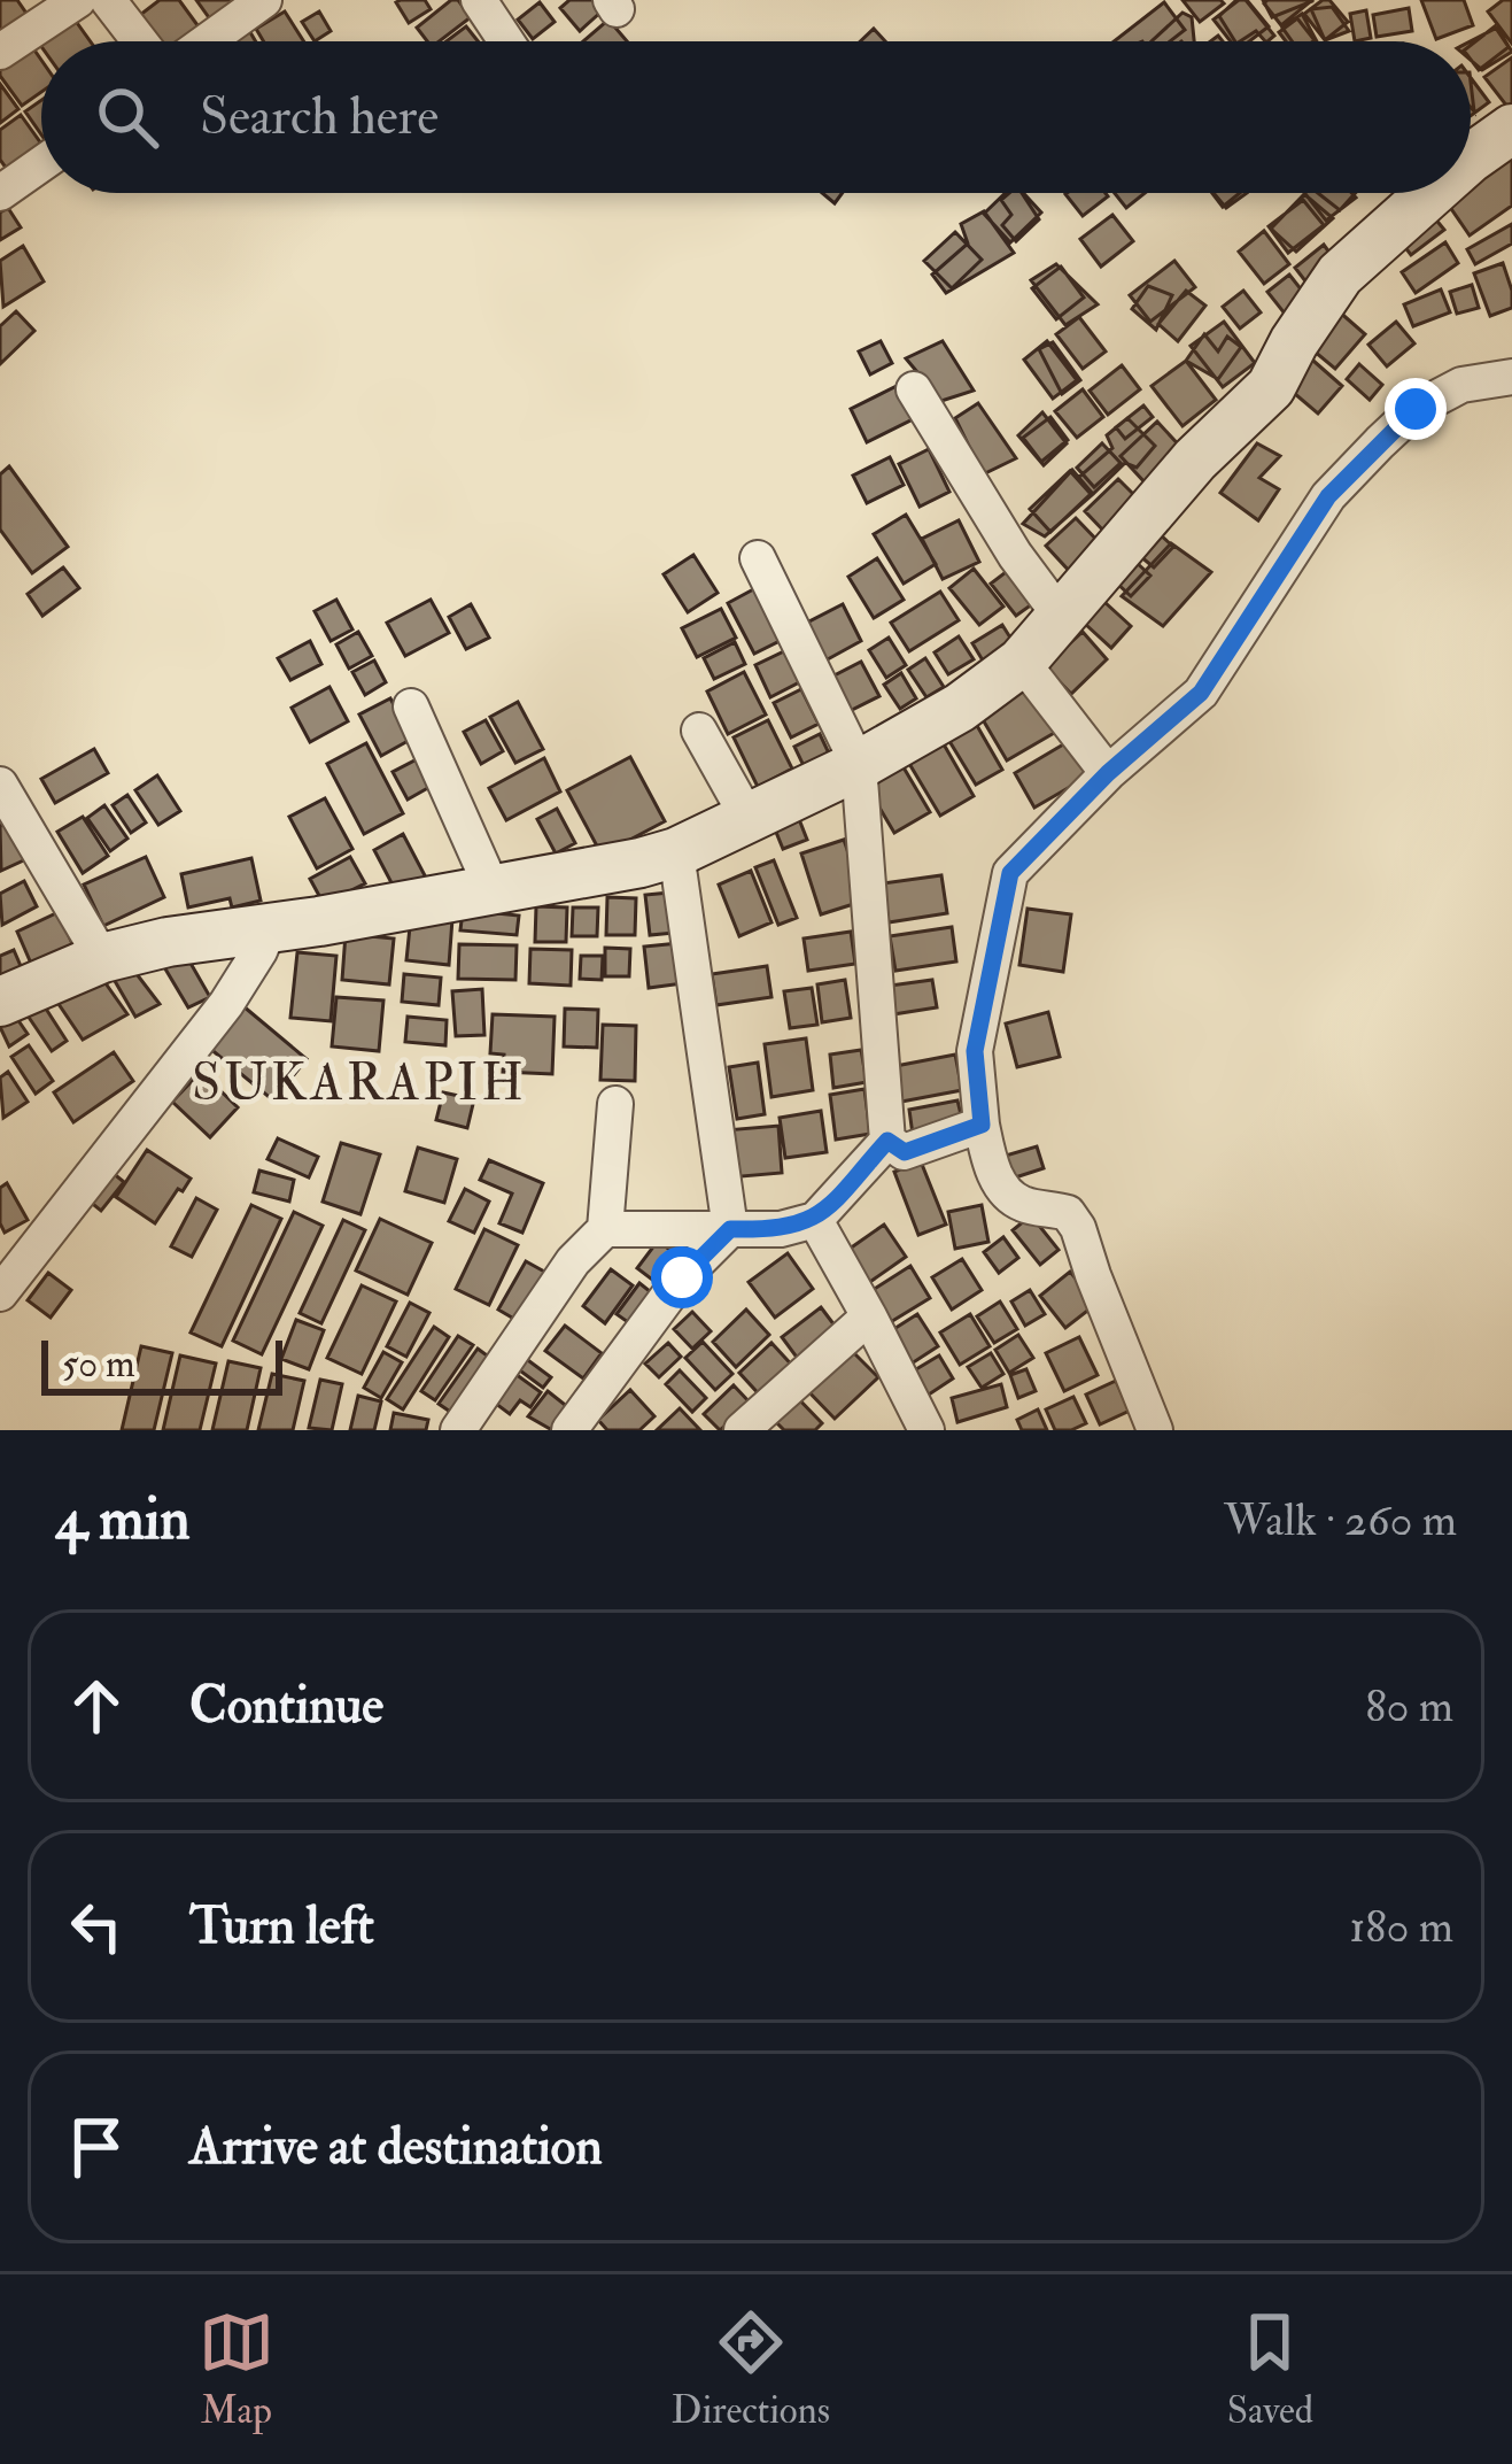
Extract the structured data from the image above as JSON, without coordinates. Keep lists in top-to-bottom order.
{
  "districts": ["SUKARAPIH"],
  "scale_bar": "50 m",
  "page": {
    "search": "Search here",
    "scale": "50 m",
    "heading": ["4 min", "Walk · 260 m"],
    "list": [
      ["Continue", "80 m"],
      ["Turn left", "180 m"],
      "Arrive at destination"
    ],
    "nav": ["Map", "Directions", "Saved"]
  }
}
